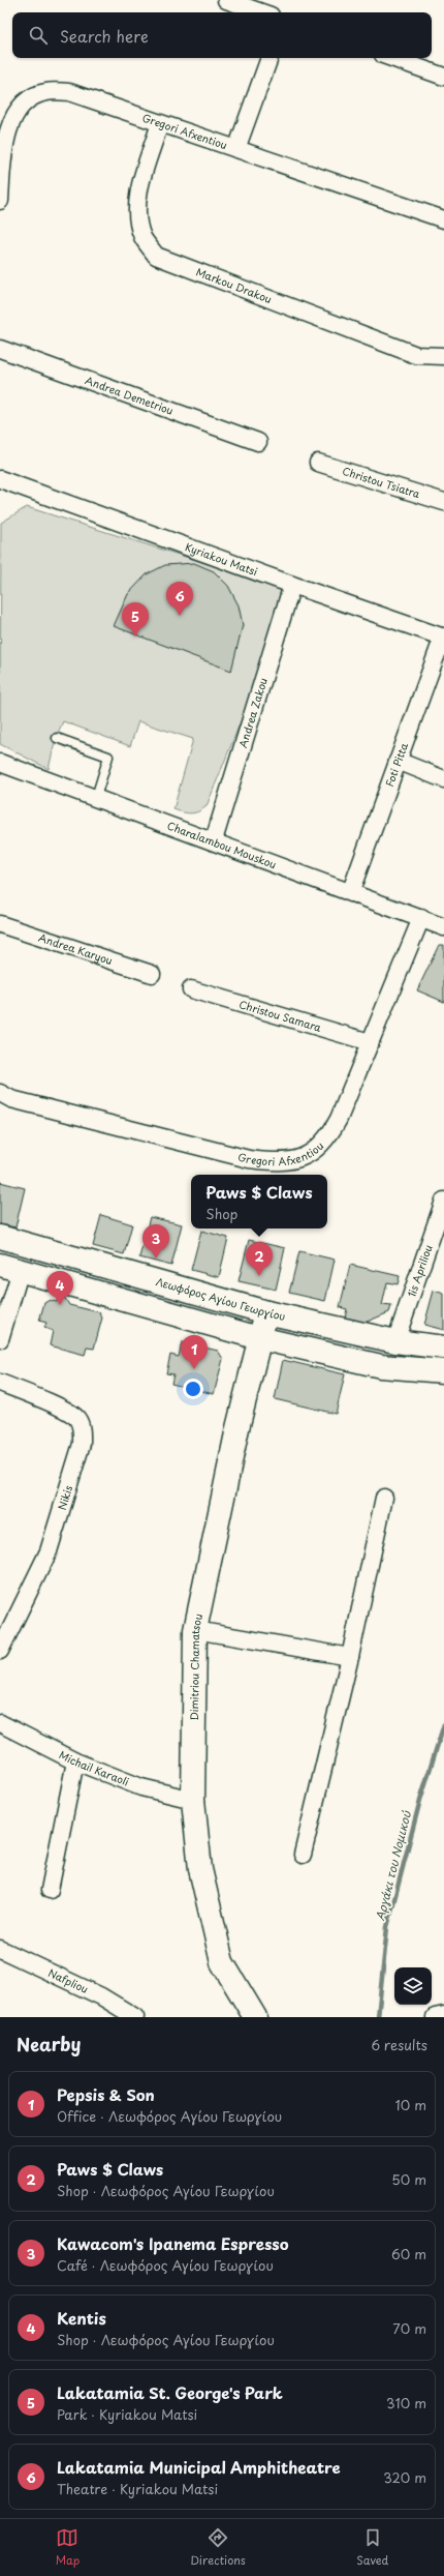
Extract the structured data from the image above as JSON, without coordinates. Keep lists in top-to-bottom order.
{
  "streets": {
    "main road": ["Λεωφόρος Αγίου Γεωργίου", "Dimitriou Chamatsou"],
    "street": [
      "Gregori Afxentiou",
      "Markou Drakou",
      "Andrea Demetriou",
      "Christou Tsiatra",
      "Kyriakou Matsi",
      "Andrea Zakou",
      "Foti Pitta",
      "Charalambou Mouskou",
      "Andrea Karyou",
      "Christou Samara",
      "1is Apriliou",
      "Nikis",
      "Michail Karaoli",
      "Nafpliou"
    ]
  },
  "crossings": [
    ["Gregori Afxentiou", "Markou Drakou"],
    ["Gregori Afxentiou", "Charalambou Mouskou"],
    ["Gregori Afxentiou", "Christou Samara"],
    ["Kyriakou Matsi", "Andrea Zakou"],
    ["Kyriakou Matsi", "Foti Pitta"],
    ["Andrea Zakou", "Charalambou Mouskou"],
    ["Foti Pitta", "Charalambou Mouskou"],
    ["1is Apriliou", "Λεωφόρος Αγίου Γεωργίου"],
    ["Λεωφόρος Αγίου Γεωργίου", "Dimitriou Chamatsou"],
    ["Dimitriou Chamatsou", "Michail Karaoli"]
  ],
  "water": ["Αργάκι του Νομικού"],
  "page": {
    "search": "Search here",
    "pins": [
      "6",
      "5",
      "3",
      "2",
      "4",
      "1"
    ],
    "popup": ["Paws $ Claws", "Shop"],
    "heading": ["Nearby", "6 results"],
    "list": [
      {
        "mark": "1",
        "name": "Pepsis & Son",
        "note": "Office · Λεωφόρος Αγίου Γεωργίου",
        "value": "10 m"
      },
      {
        "mark": "2",
        "name": "Paws $ Claws",
        "note": "Shop · Λεωφόρος Αγίου Γεωργίου",
        "value": "50 m"
      },
      {
        "mark": "3",
        "name": "Kawacom's Ipanema Espresso",
        "note": "Café · Λεωφόρος Αγίου Γεωργίου",
        "value": "60 m"
      },
      {
        "mark": "4",
        "name": "Kentis",
        "note": "Shop · Λεωφόρος Αγίου Γεωργίου",
        "value": "70 m"
      },
      {
        "mark": "5",
        "name": "Lakatamia St. George's Park",
        "note": "Park · Kyriakou Matsi",
        "value": "310 m"
      },
      {
        "mark": "6",
        "name": "Lakatamia Municipal Amphitheatre",
        "note": "Theatre · Kyriakou Matsi",
        "value": "320 m"
      }
    ],
    "nav": ["Map", "Directions", "Saved"]
  }
}
